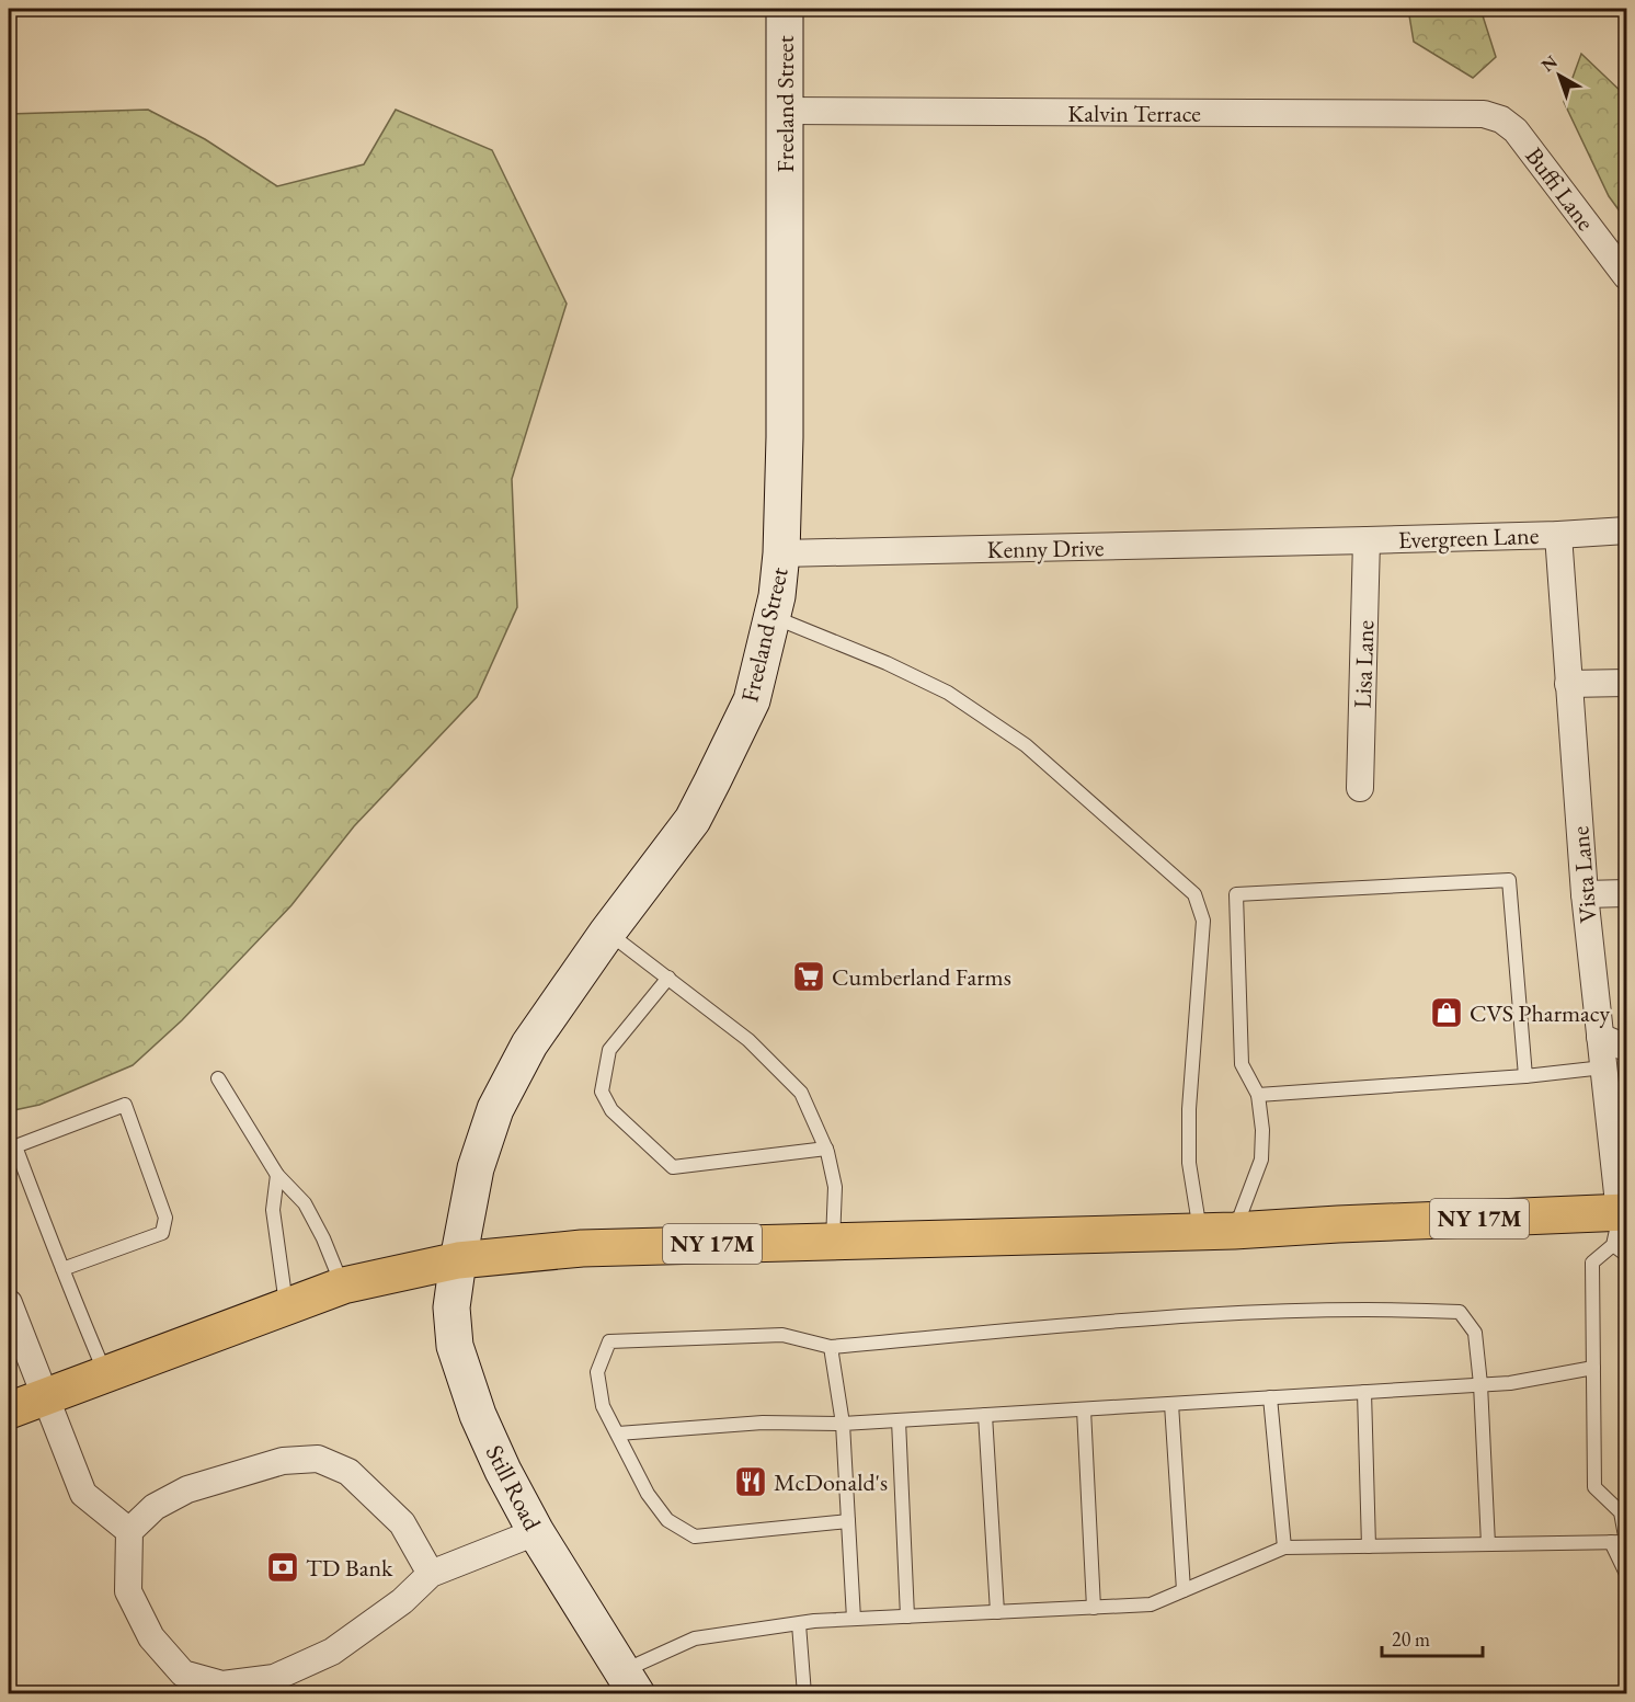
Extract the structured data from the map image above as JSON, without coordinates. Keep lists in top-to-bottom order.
{
  "streets": {
    "main road": ["Freeland Street", "NY 17M", "Still Road"],
    "street": [
      "Kalvin Terrace",
      "Buffi Lane",
      "Evergreen Lane",
      "Kenny Drive",
      "Lisa Lane",
      "Vista Lane"
    ]
  },
  "crossings": [
    ["Freeland Street", "Kalvin Terrace"],
    ["Freeland Street", "Kenny Drive"],
    ["Freeland Street", "NY 17M"],
    ["Freeland Street", "Still Road"],
    ["Kalvin Terrace", "Buffi Lane"],
    ["Evergreen Lane", "Kenny Drive"],
    ["Evergreen Lane", "Lisa Lane"],
    ["Evergreen Lane", "Vista Lane"],
    ["Vista Lane", "NY 17M"],
    ["NY 17M", "Still Road"]
  ],
  "places": {
    "supermarket": ["Cumberland Farms"],
    "shop": ["CVS Pharmacy"],
    "restaurant": ["McDonald's"],
    "bank": ["TD Bank"]
  },
  "scale_bar": "20 m",
  "north": "top left"
}
